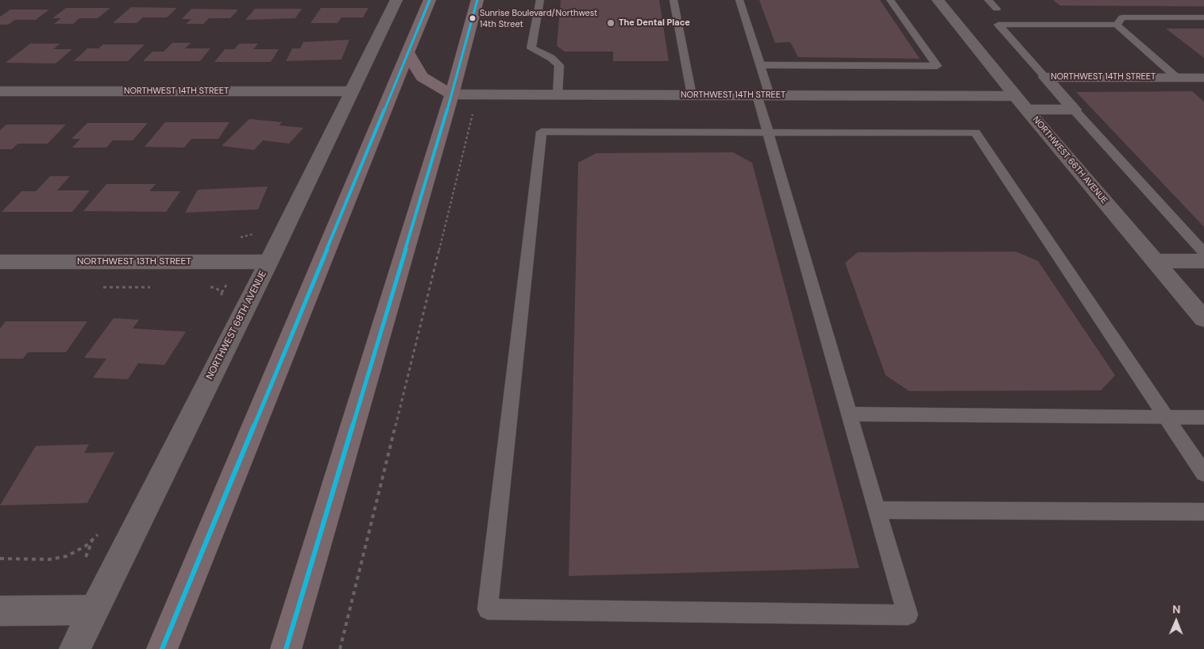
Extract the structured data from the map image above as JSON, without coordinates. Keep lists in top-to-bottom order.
{
  "streets": {
    "street": [
      "NORTHWEST 14TH STREET",
      "NORTHWEST 66TH AVENUE",
      "NORTHWEST 13TH STREET",
      "NORTHWEST 68TH AVENUE"
    ]
  },
  "crossings": [
    ["NORTHWEST 14TH STREET", "NORTHWEST 66TH AVENUE"],
    ["NORTHWEST 14TH STREET", "NORTHWEST 68TH AVENUE"],
    ["NORTHWEST 13TH STREET", "NORTHWEST 68TH AVENUE"]
  ],
  "places": ["Sunrise Boulevard/Northwest 14th Street", "The Dental Place"],
  "north": "top"
}
